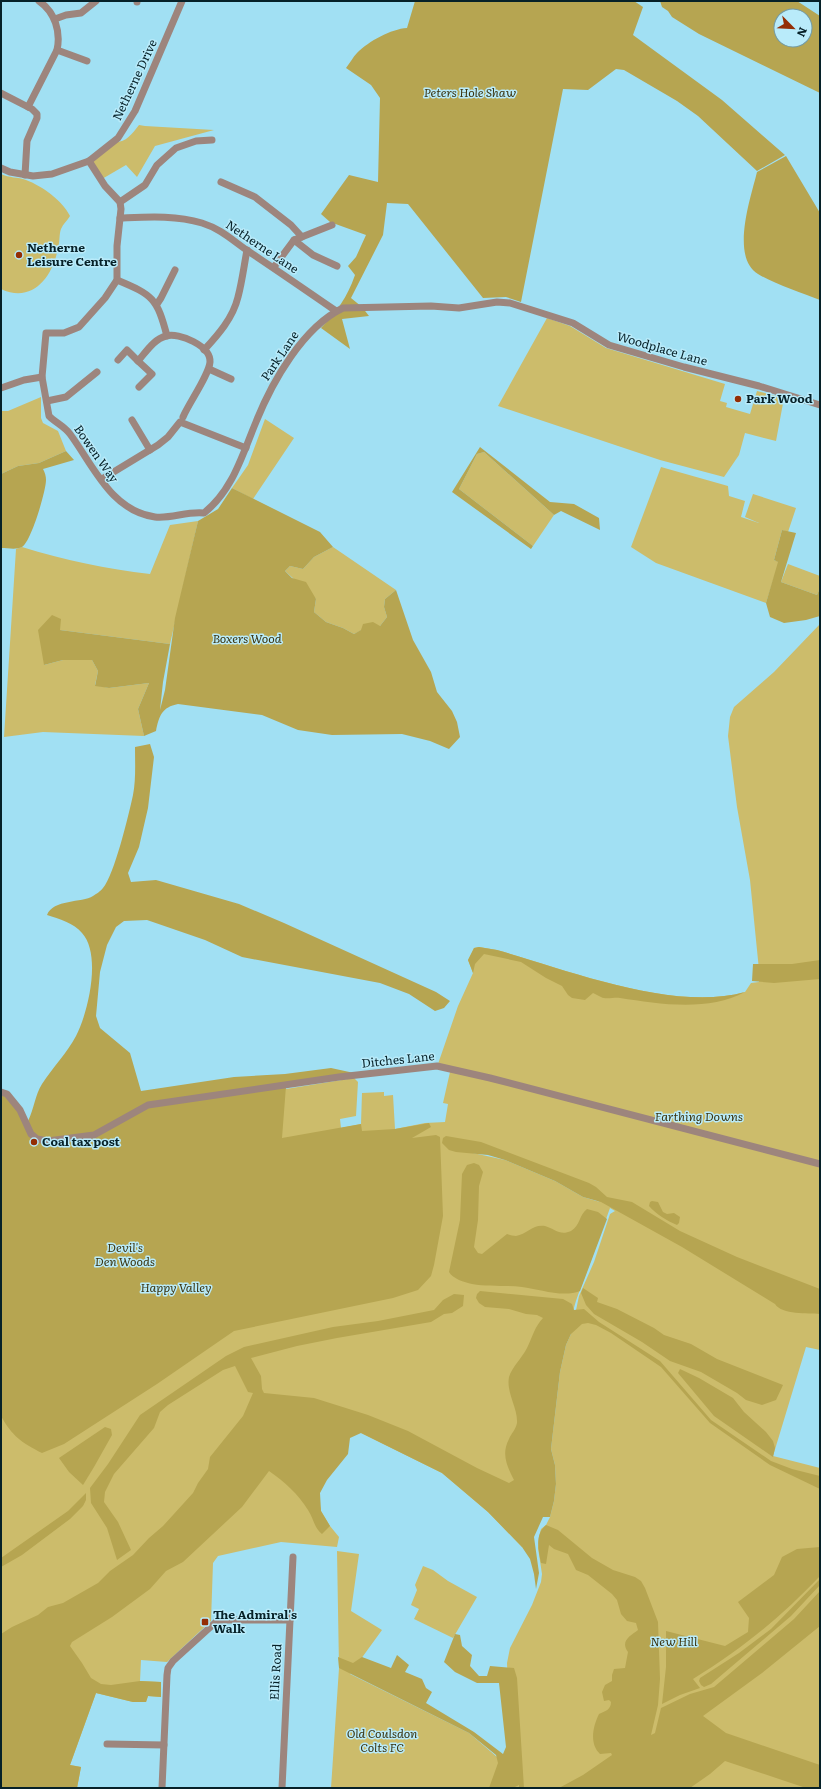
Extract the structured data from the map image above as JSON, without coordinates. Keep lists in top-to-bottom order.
{
  "streets": {
    "street": [
      "Netherne Drive",
      "Netherne Lane",
      "Woodplace Lane",
      "Park Lane",
      "Bowen Way",
      "Ditches Lane",
      "Ellis Road"
    ]
  },
  "crossings": [
    ["Netherne Lane", "Woodplace Lane"],
    ["Netherne Lane", "Park Lane"],
    ["Woodplace Lane", "Park Lane"],
    ["Park Lane", "Bowen Way"]
  ],
  "parks": [
    "Peters Hole Shaw",
    "Boxers Wood",
    "Farthing Downs",
    "Devil's Den Woods",
    "Happy Valley",
    "New Hill",
    "Old Coulsdon Colts FC"
  ],
  "places": {
    "other": ["Netherne Leisure Centre", "Park Wood", "Coal tax post"],
    "transit": ["The Admiral's Walk"]
  },
  "north": "bottom right"
}
